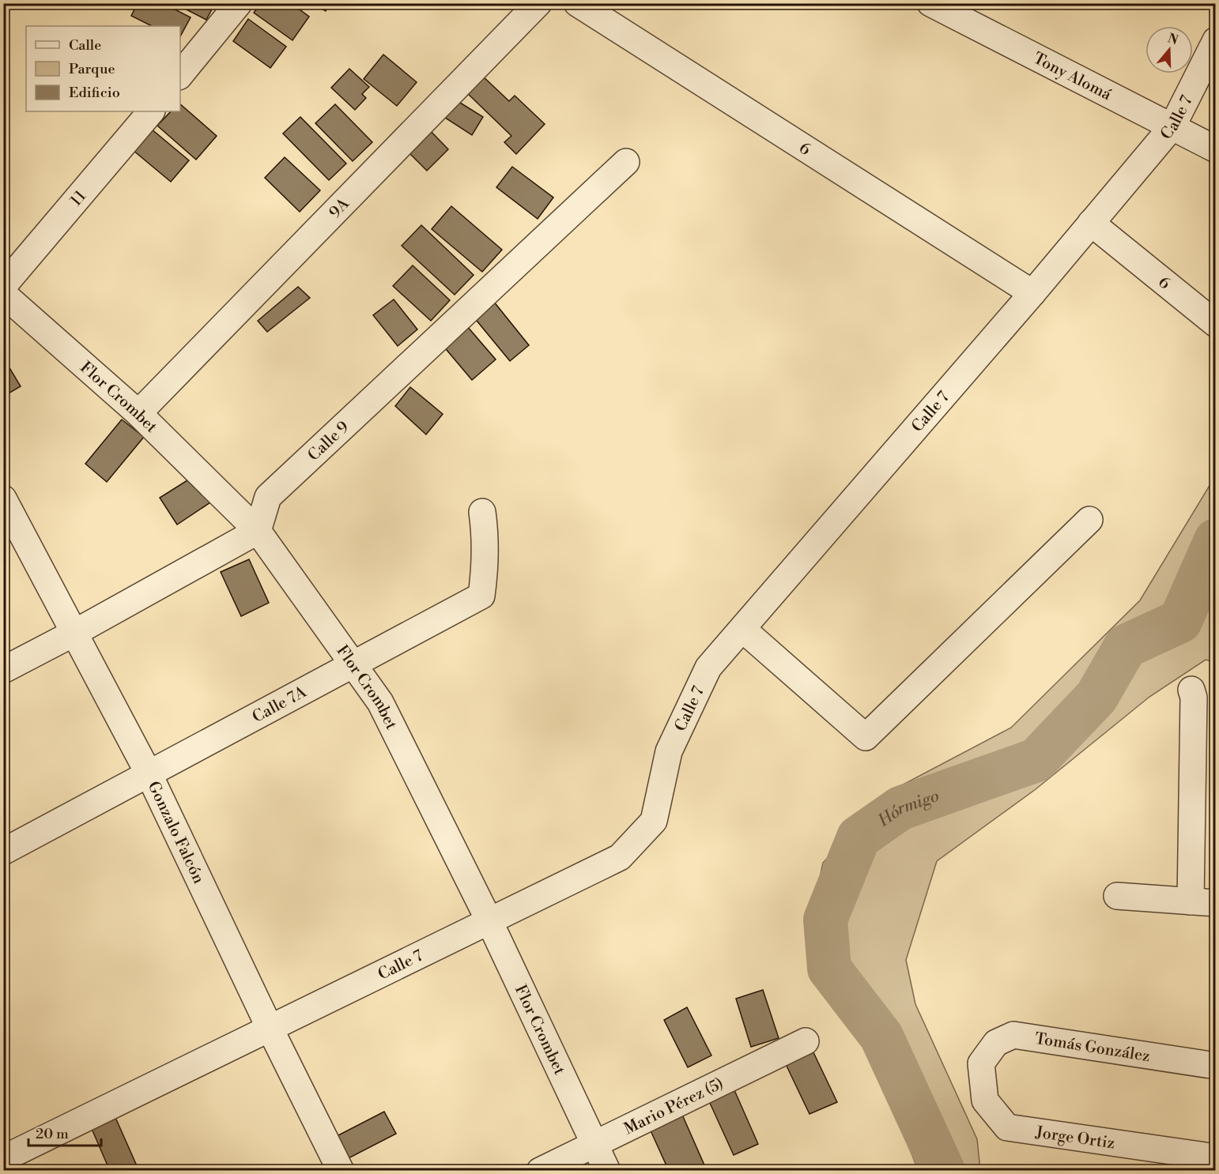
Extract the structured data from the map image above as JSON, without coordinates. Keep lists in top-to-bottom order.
{
  "streets": {
    "street": [
      "Tony Alomá",
      "Calle 7",
      "6",
      "11",
      "9A",
      "Flor Crombet",
      "Calle 9",
      "Calle 7A",
      "Gonzalo Falcón",
      "Tomás González",
      "Mario Pérez (5)",
      "Jorge Ortiz"
    ]
  },
  "crossings": [
    ["Tony Alomá", "Calle 7"],
    ["Calle 7", "6"],
    ["Calle 7", "Flor Crombet"],
    ["Calle 7", "Gonzalo Falcón"],
    ["9A", "Flor Crombet"],
    ["Flor Crombet", "Calle 9"],
    ["Flor Crombet", "Calle 7A"],
    ["Flor Crombet", "Mario Pérez (5)"],
    ["Calle 7A", "Gonzalo Falcón"],
    ["Tomás González", "Jorge Ortiz"]
  ],
  "water": ["Hórmigo"],
  "legend": ["Calle", "Parque", "Edificio"],
  "scale_bar": "20 m",
  "north": "top"
}
